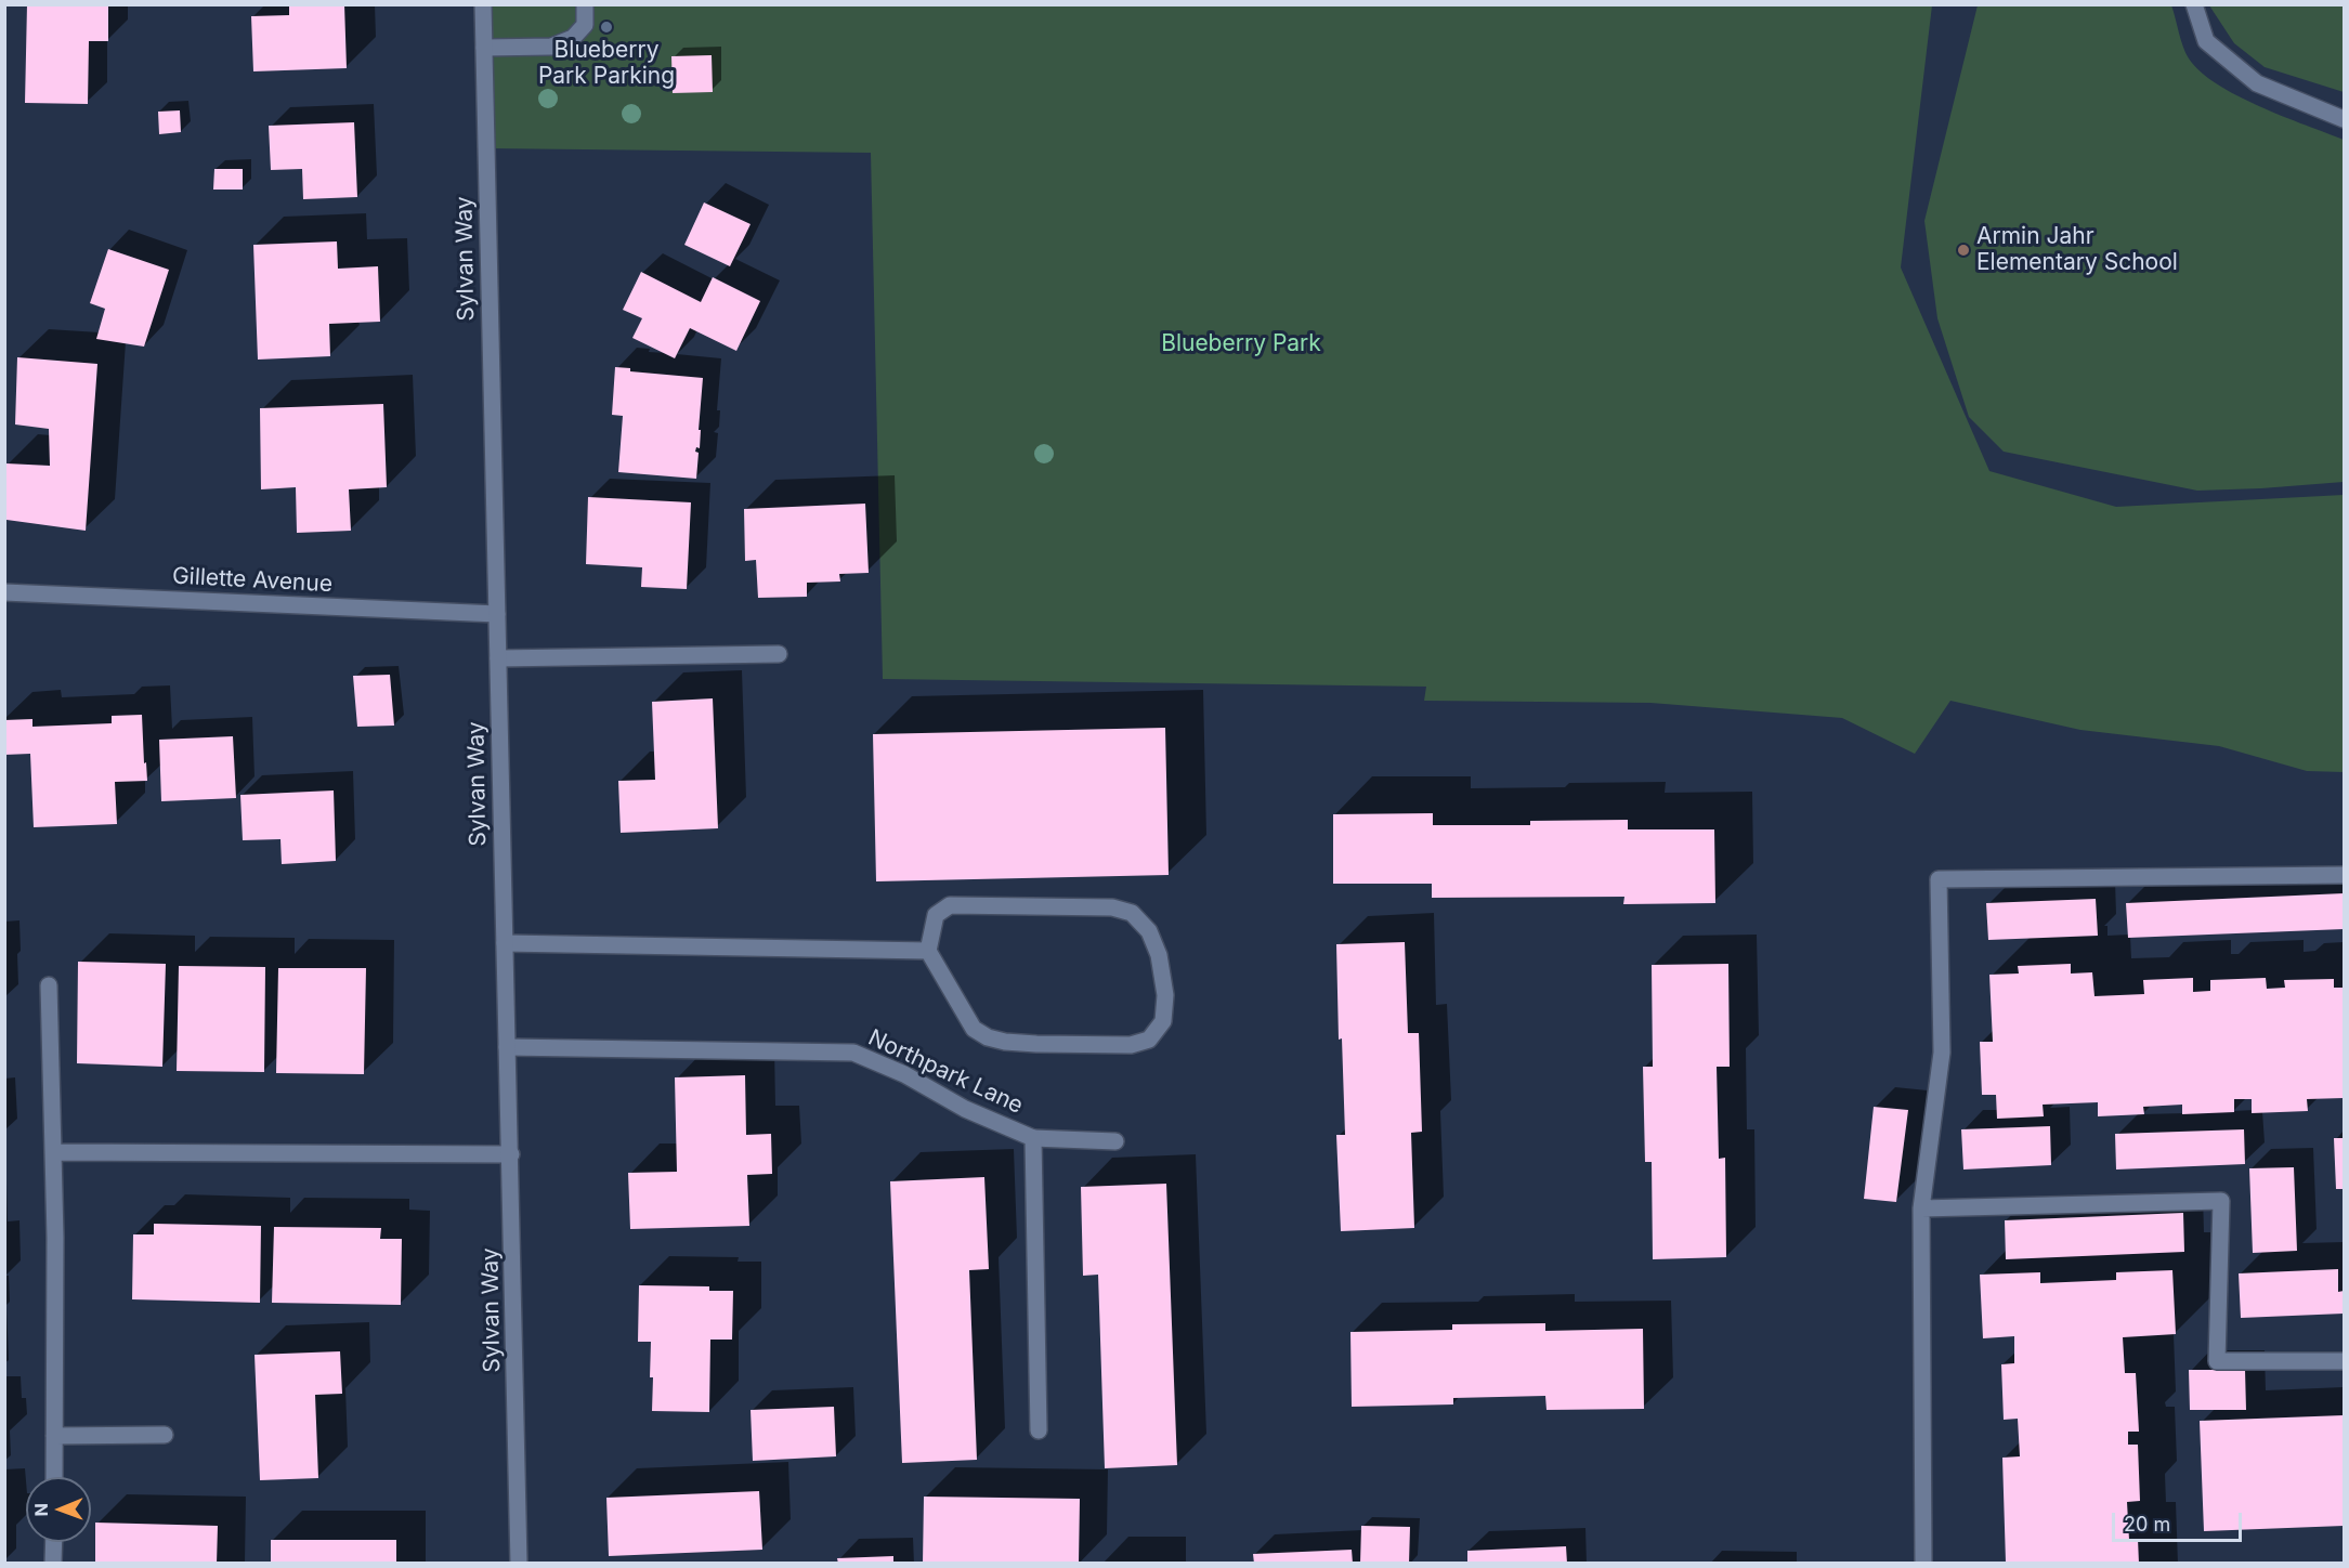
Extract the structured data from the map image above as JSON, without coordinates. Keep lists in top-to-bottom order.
{
  "streets": {
    "street": ["Sylvan Way", "Gillette Avenue", "Northpark Lane"]
  },
  "crossings": [
    ["Sylvan Way", "Gillette Avenue"],
    ["Sylvan Way", "Northpark Lane"]
  ],
  "parks": ["Blueberry Park"],
  "places": ["Blueberry Park Parking", "Armin Jahr Elementary School"],
  "scale_bar": "20 m",
  "north": "left"
}
